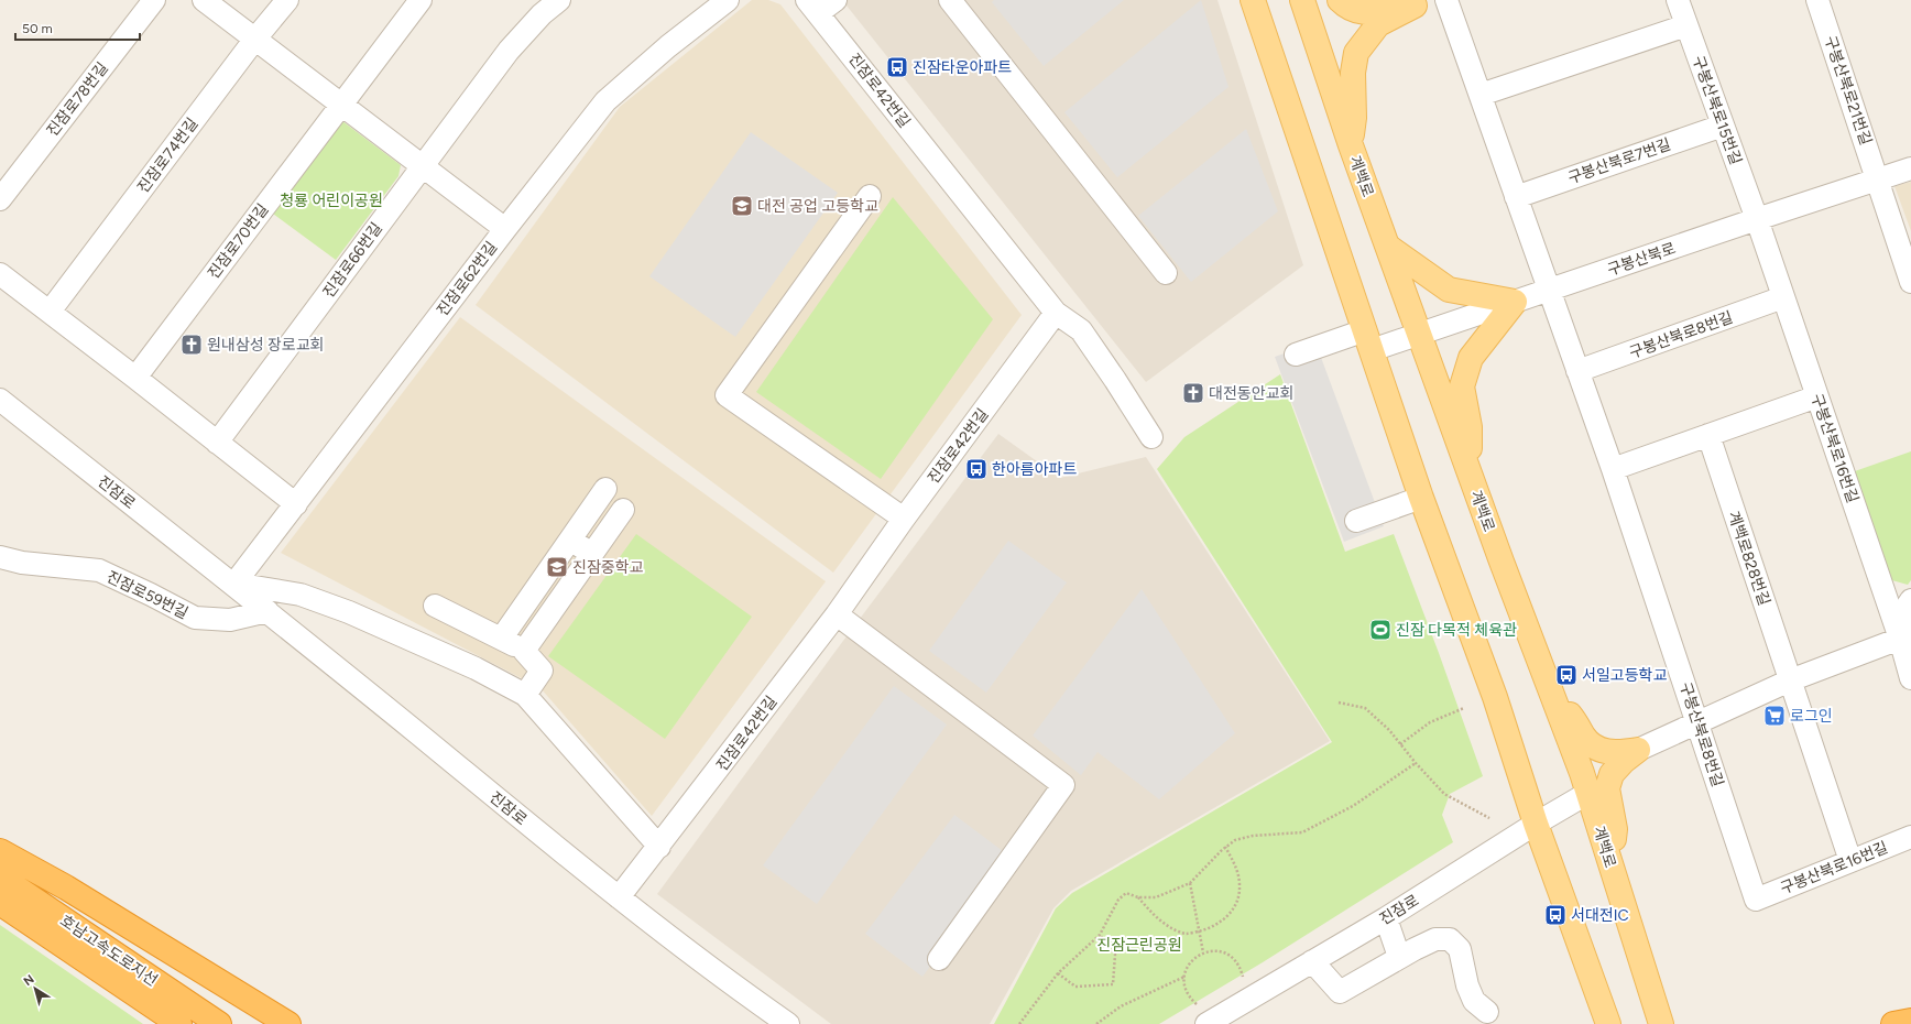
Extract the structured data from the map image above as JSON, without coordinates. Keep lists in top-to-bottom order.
{
  "streets": {
    "highway": ["호남고속도로지선"],
    "main road": ["계백로"],
    "street": [
      "진잠로42번길",
      "구봉산북로21번길",
      "진잠로78번길",
      "구봉산북로15번길",
      "진잠로74번길",
      "구봉산북로7번길",
      "진잠로70번길",
      "구봉산북로",
      "진잠로66번길",
      "진잠로62번길",
      "구봉산북로8번길",
      "구봉산북로16번길",
      "진잠로",
      "계백로828번길",
      "진잠로59번길"
    ]
  },
  "crossings": [
    ["진잠로42번길", "진잠로"],
    ["구봉산북로21번길", "구봉산북로"],
    ["구봉산북로15번길", "구봉산북로7번길"],
    ["구봉산북로15번길", "구봉산북로"],
    ["구봉산북로15번길", "구봉산북로16번길"],
    ["계백로", "구봉산북로"],
    ["계백로", "진잠로"],
    ["구봉산북로", "구봉산북로8번길"],
    ["구봉산북로", "구봉산북로16번길"],
    ["진잠로62번길", "진잠로"],
    ["구봉산북로8번길", "구봉산북로16번길"],
    ["구봉산북로16번길", "계백로828번길"],
    ["진잠로", "진잠로59번길"]
  ],
  "parks": ["청룡 어린이공원", "진잠근린공원"],
  "places": {
    "bus stop": [
      "진잠타운아파트",
      "한아름아파트",
      "서일고등학교",
      "서대전IC"
    ],
    "school or university": ["대전 공업 고등학교", "진잠중학교"],
    "church": ["원내삼성 장로교회", "대전동안교회"],
    "sports": ["진잠 다목적 체육관"],
    "supermarket": ["로그인"]
  },
  "scale_bar": "50 m",
  "north": "top left"
}
